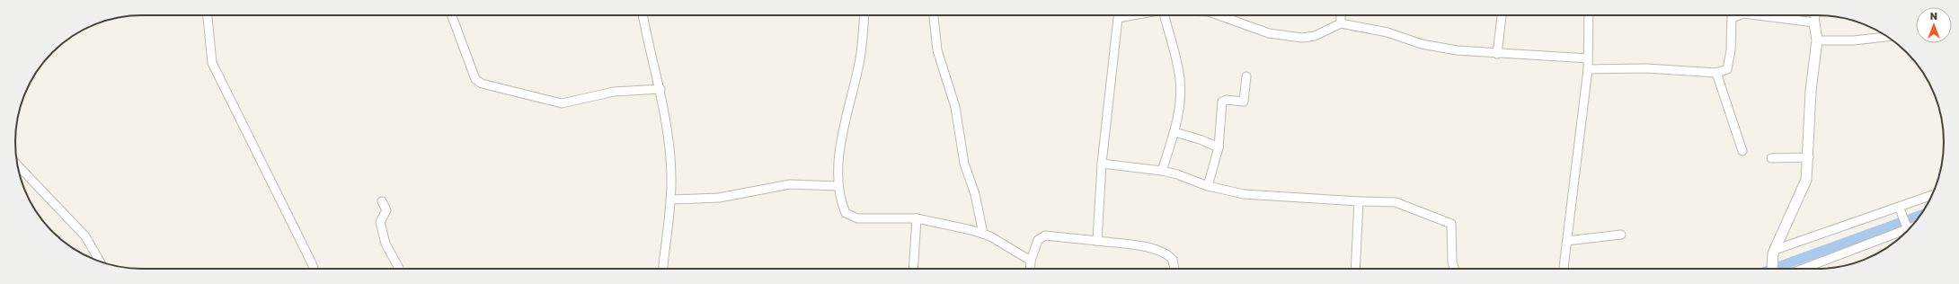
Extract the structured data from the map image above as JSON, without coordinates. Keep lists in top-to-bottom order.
{
  "north": "top"
}
